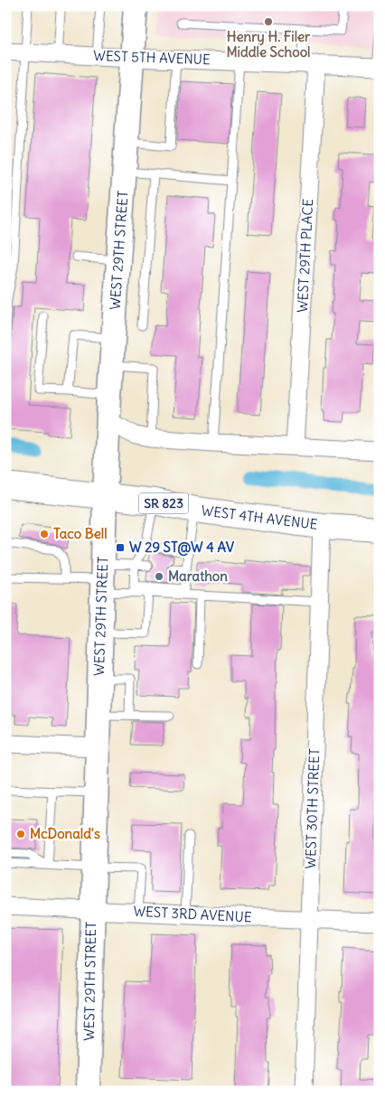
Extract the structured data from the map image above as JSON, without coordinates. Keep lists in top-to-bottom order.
{
  "streets": {
    "main road": ["SR 823", "WEST 4TH AVENUE"],
    "street": [
      "WEST 5TH AVENUE",
      "WEST 29TH STREET",
      "WEST 29TH PLACE",
      "WEST 30TH STREET",
      "WEST 3RD AVENUE"
    ]
  },
  "crossings": [
    ["WEST 5TH AVENUE", "WEST 29TH STREET"],
    ["WEST 5TH AVENUE", "WEST 29TH PLACE"],
    ["WEST 29TH STREET", "WEST 4TH AVENUE"],
    ["WEST 29TH STREET", "WEST 3RD AVENUE"],
    ["WEST 4TH AVENUE", "WEST 30TH STREET"],
    ["WEST 30TH STREET", "WEST 3RD AVENUE"]
  ],
  "places": {
    "other": [
      "Henry H. Filer Middle School",
      "Taco Bell",
      "Marathon",
      "McDonald's"
    ],
    "transit": ["W 29 ST@W 4 AV"]
  }
}
